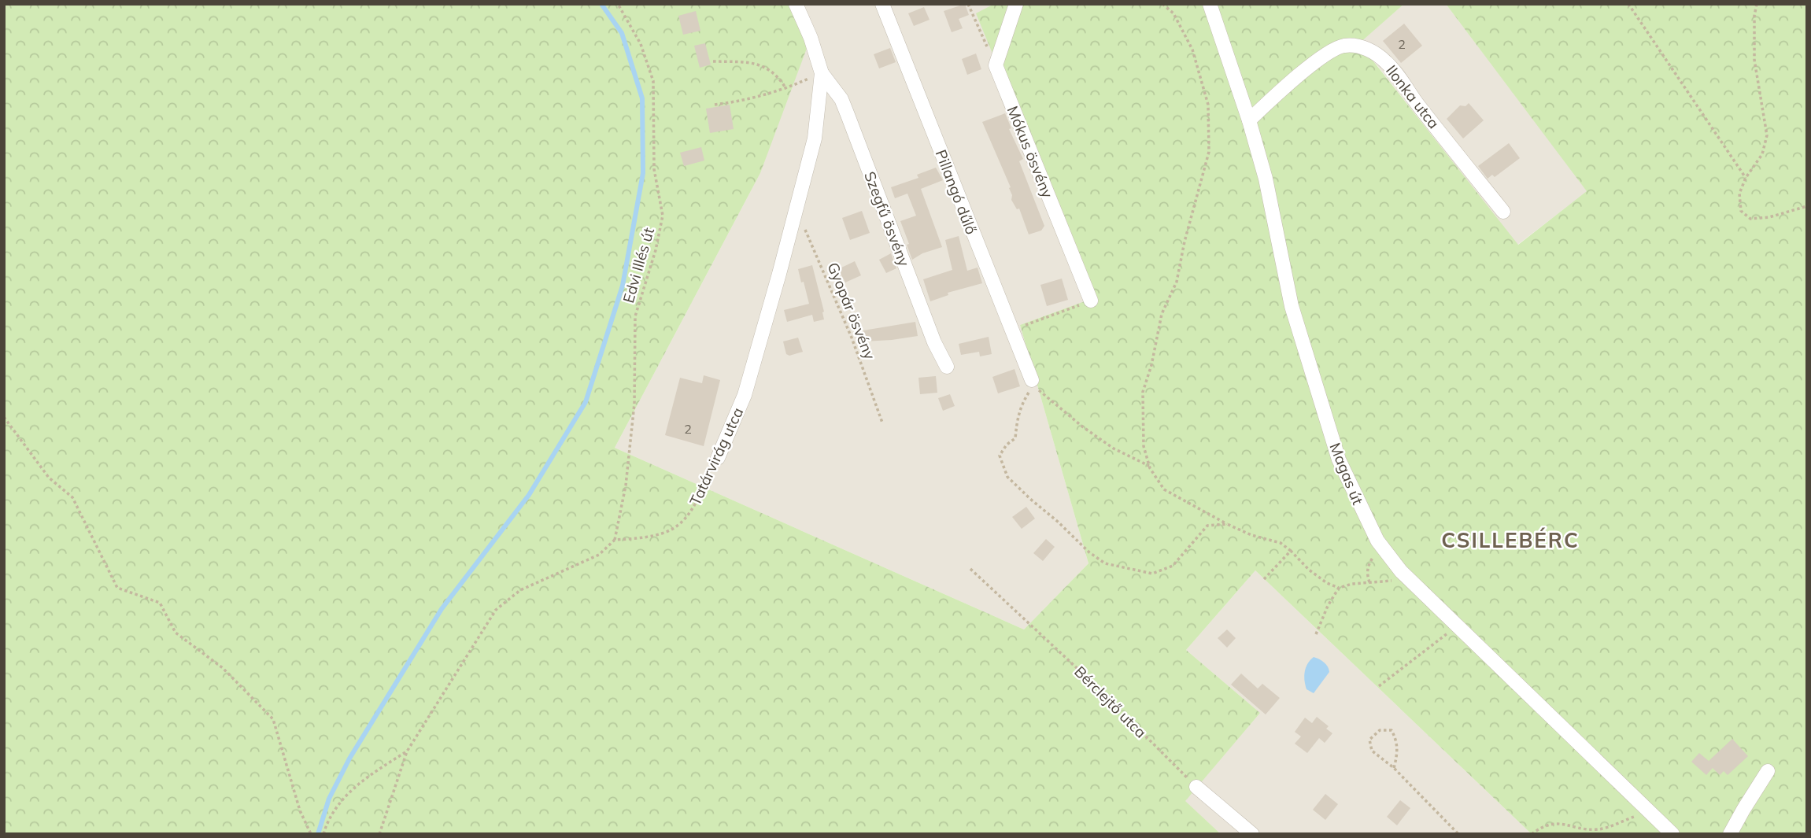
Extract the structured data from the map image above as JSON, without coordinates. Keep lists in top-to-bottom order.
{
  "streets": {
    "street": [
      "Ilonka utca",
      "Mókus ösvény",
      "Pillangó dűlő",
      "Szegfű ösvény",
      "Tatárvirág utca",
      "Magas út"
    ],
    "path": ["Edvi Illés út", "Gyopár ösvény", "Bérclejtő utca"]
  },
  "crossings": [
    ["Ilonka utca", "Magas út"],
    ["Szegfű ösvény", "Tatárvirág utca"],
    ["Edvi Illés út", "Tatárvirág utca"],
    ["Gyopár ösvény", "Tatárvirág utca"]
  ],
  "districts": ["CSILLEBÉRC"],
  "house_numbers": ["2", "2"]
}
